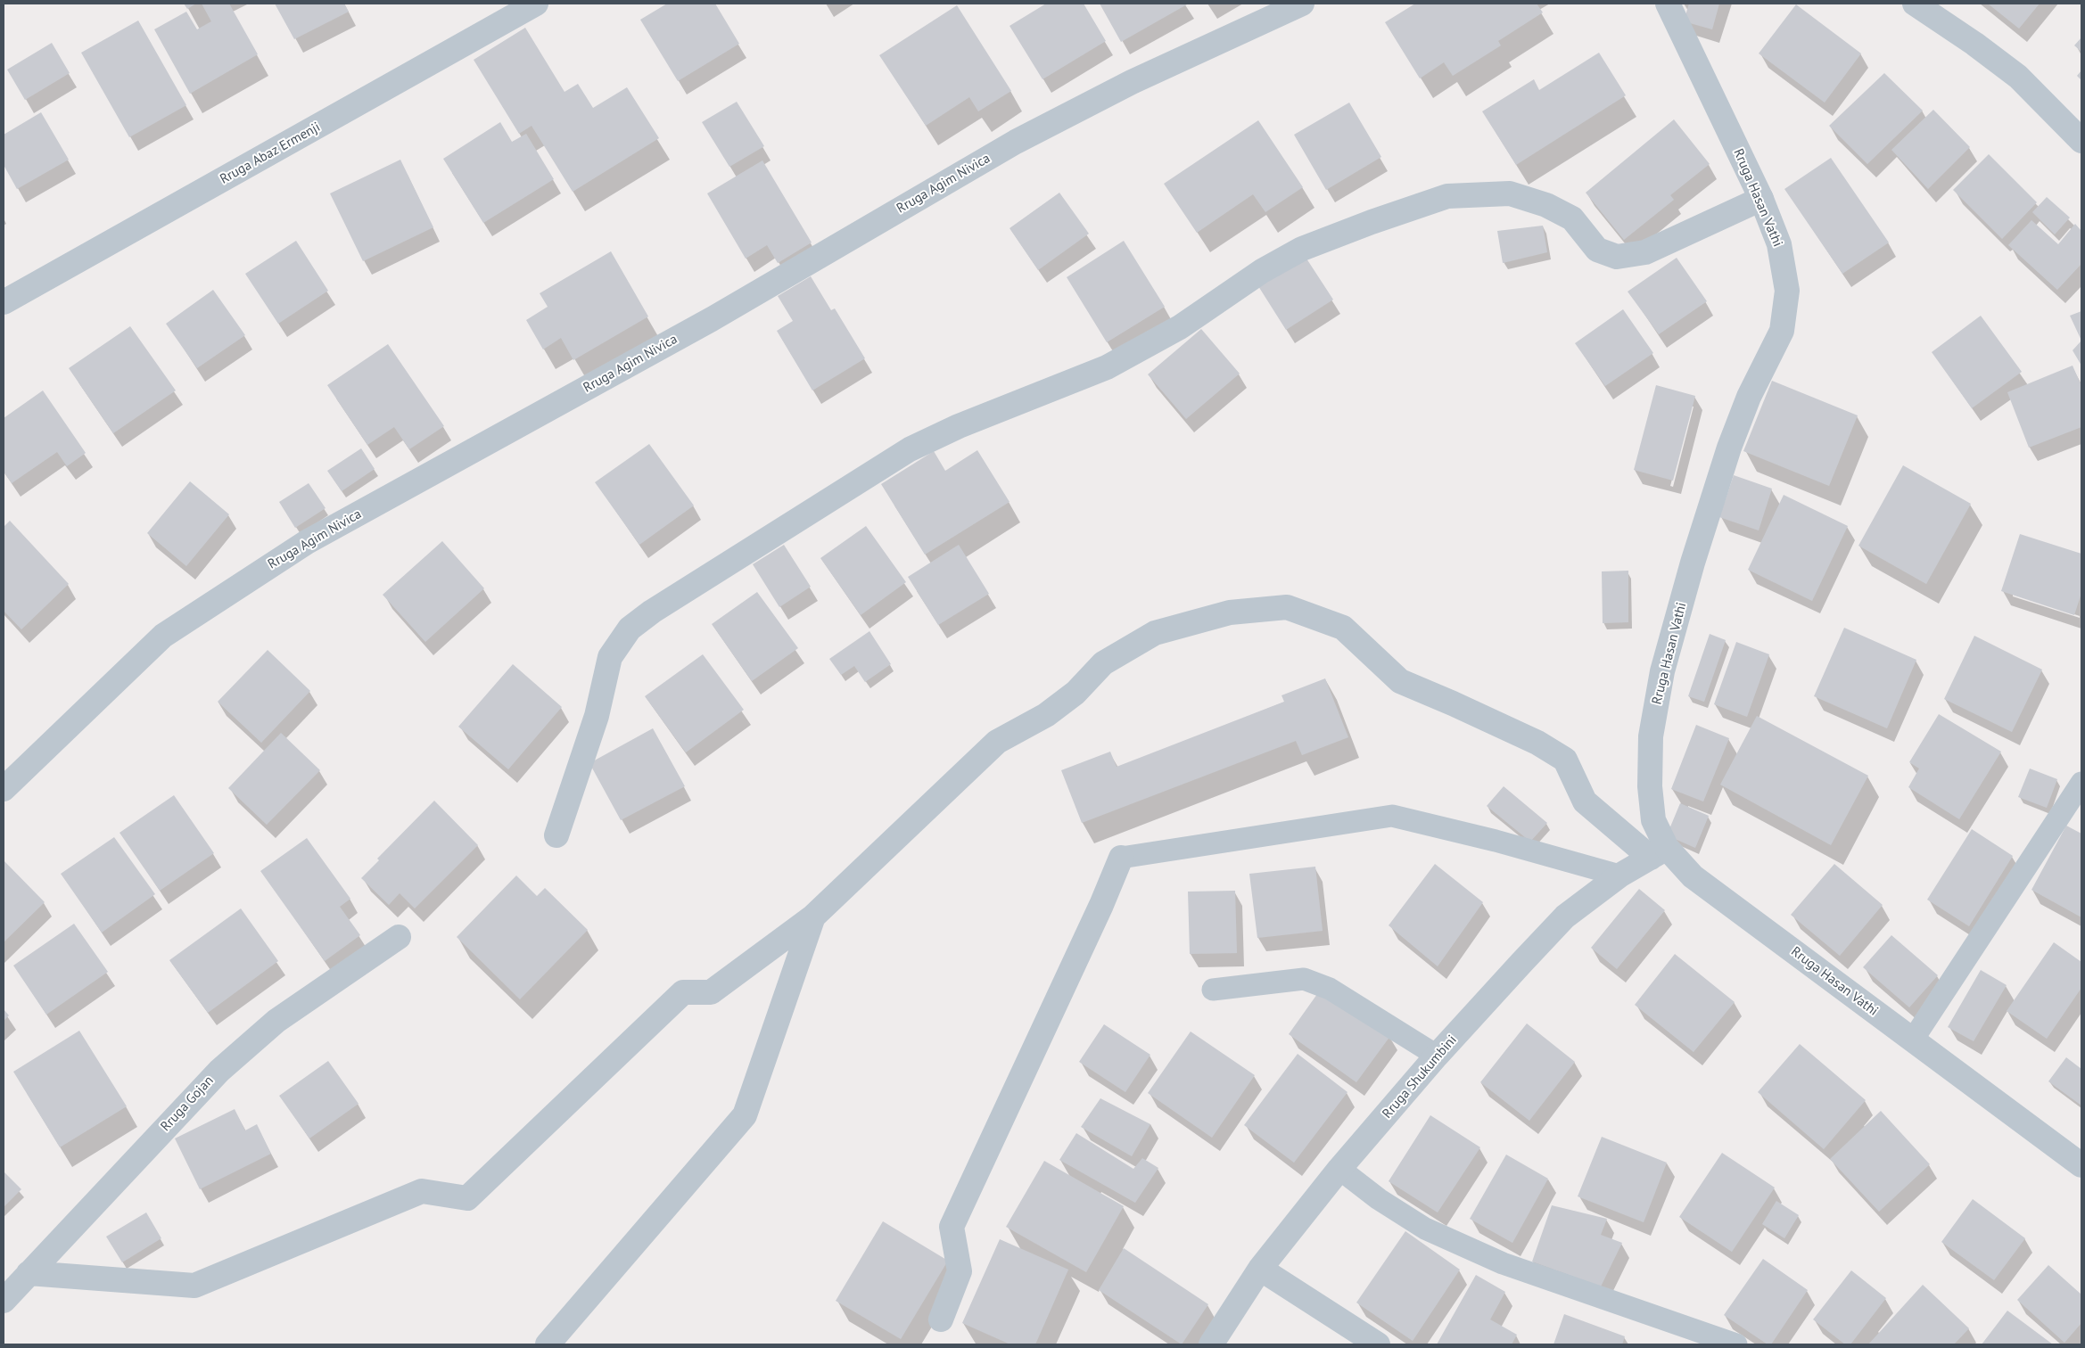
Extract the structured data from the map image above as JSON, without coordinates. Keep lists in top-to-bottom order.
{
  "streets": {
    "street": [
      "Rruga Abaz Ermenji",
      "Rruga Agim Nivica",
      "Rruga Hasan Vathi",
      "Rruga Shukumbini",
      "Rruga Gojan"
    ]
  },
  "crossings": [
    ["Rruga Hasan Vathi", "Rruga Shukumbini"]
  ]
}
